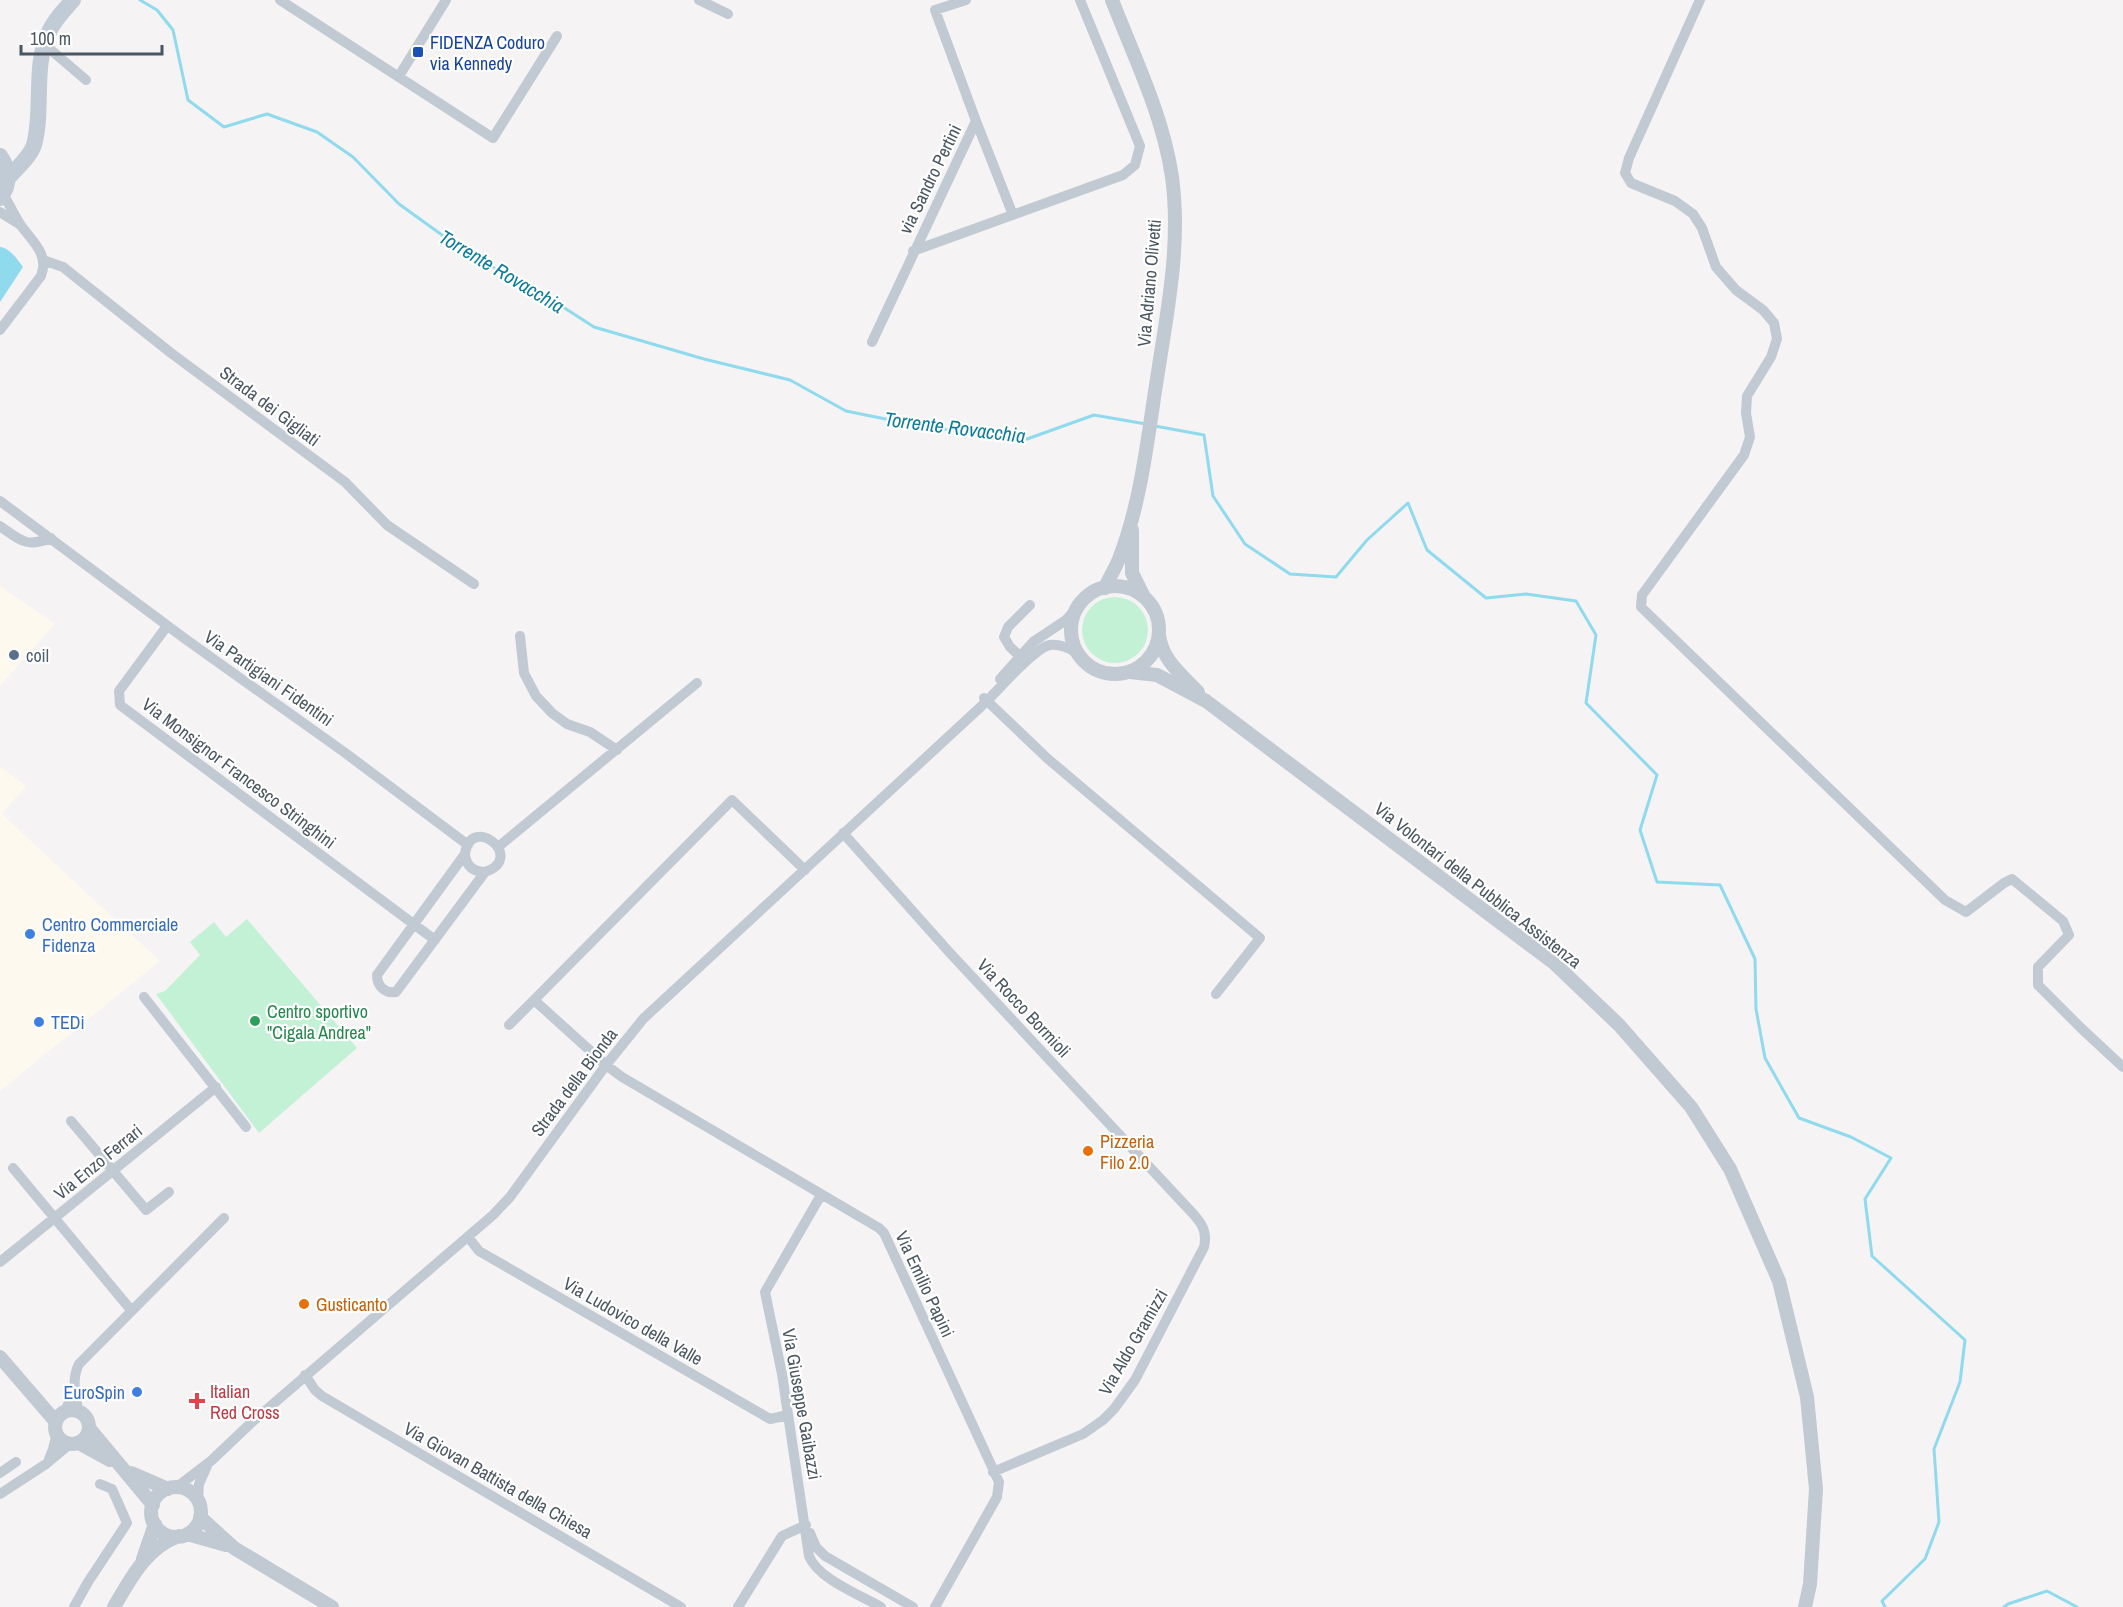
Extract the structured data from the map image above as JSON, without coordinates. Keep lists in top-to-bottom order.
{
  "streets": {
    "street": [
      "via Sandro Pertini",
      "Via Adriano Olivetti",
      "Strada dei Gigliati",
      "Via Partigiani Fidentini",
      "Via Monsignor Francesco Stringhini",
      "Via Volontari della Pubblica Assistenza",
      "Via Rocco Bormioli",
      "Strada della Bionda",
      "Via Enzo Ferrari",
      "Via Emilio Papini",
      "Via Ludovico della Valle",
      "Via Aldo Gramizzi",
      "Via Giuseppe Gaibazzi",
      "Via Giovan Battista della Chiesa"
    ]
  },
  "crossings": [
    ["Via Partigiani Fidentini", "Via Monsignor Francesco Stringhini"],
    ["Via Volontari della Pubblica Assistenza", "Strada della Bionda"],
    ["Via Rocco Bormioli", "Strada della Bionda"],
    ["Via Rocco Bormioli", "Via Aldo Gramizzi"],
    ["Strada della Bionda", "Via Emilio Papini"],
    ["Strada della Bionda", "Via Ludovico della Valle"],
    ["Strada della Bionda", "Via Giovan Battista della Chiesa"],
    ["Via Emilio Papini", "Via Aldo Gramizzi"],
    ["Via Emilio Papini", "Via Giuseppe Gaibazzi"],
    ["Via Ludovico della Valle", "Via Giuseppe Gaibazzi"]
  ],
  "water": ["Torrente Rovacchia"],
  "places": {
    "transit": ["FIDENZA Coduro via Kennedy"],
    "other": [
      "coil",
      "Centro Commerciale Fidenza",
      "Centro sportivo \"Cigala Andrea\"",
      "TEDi",
      "Pizzeria Filo 2.0",
      "Gusticanto",
      "EuroSpin"
    ],
    "health": ["Italian Red Cross"]
  },
  "scale_bar": "100 m"
}
